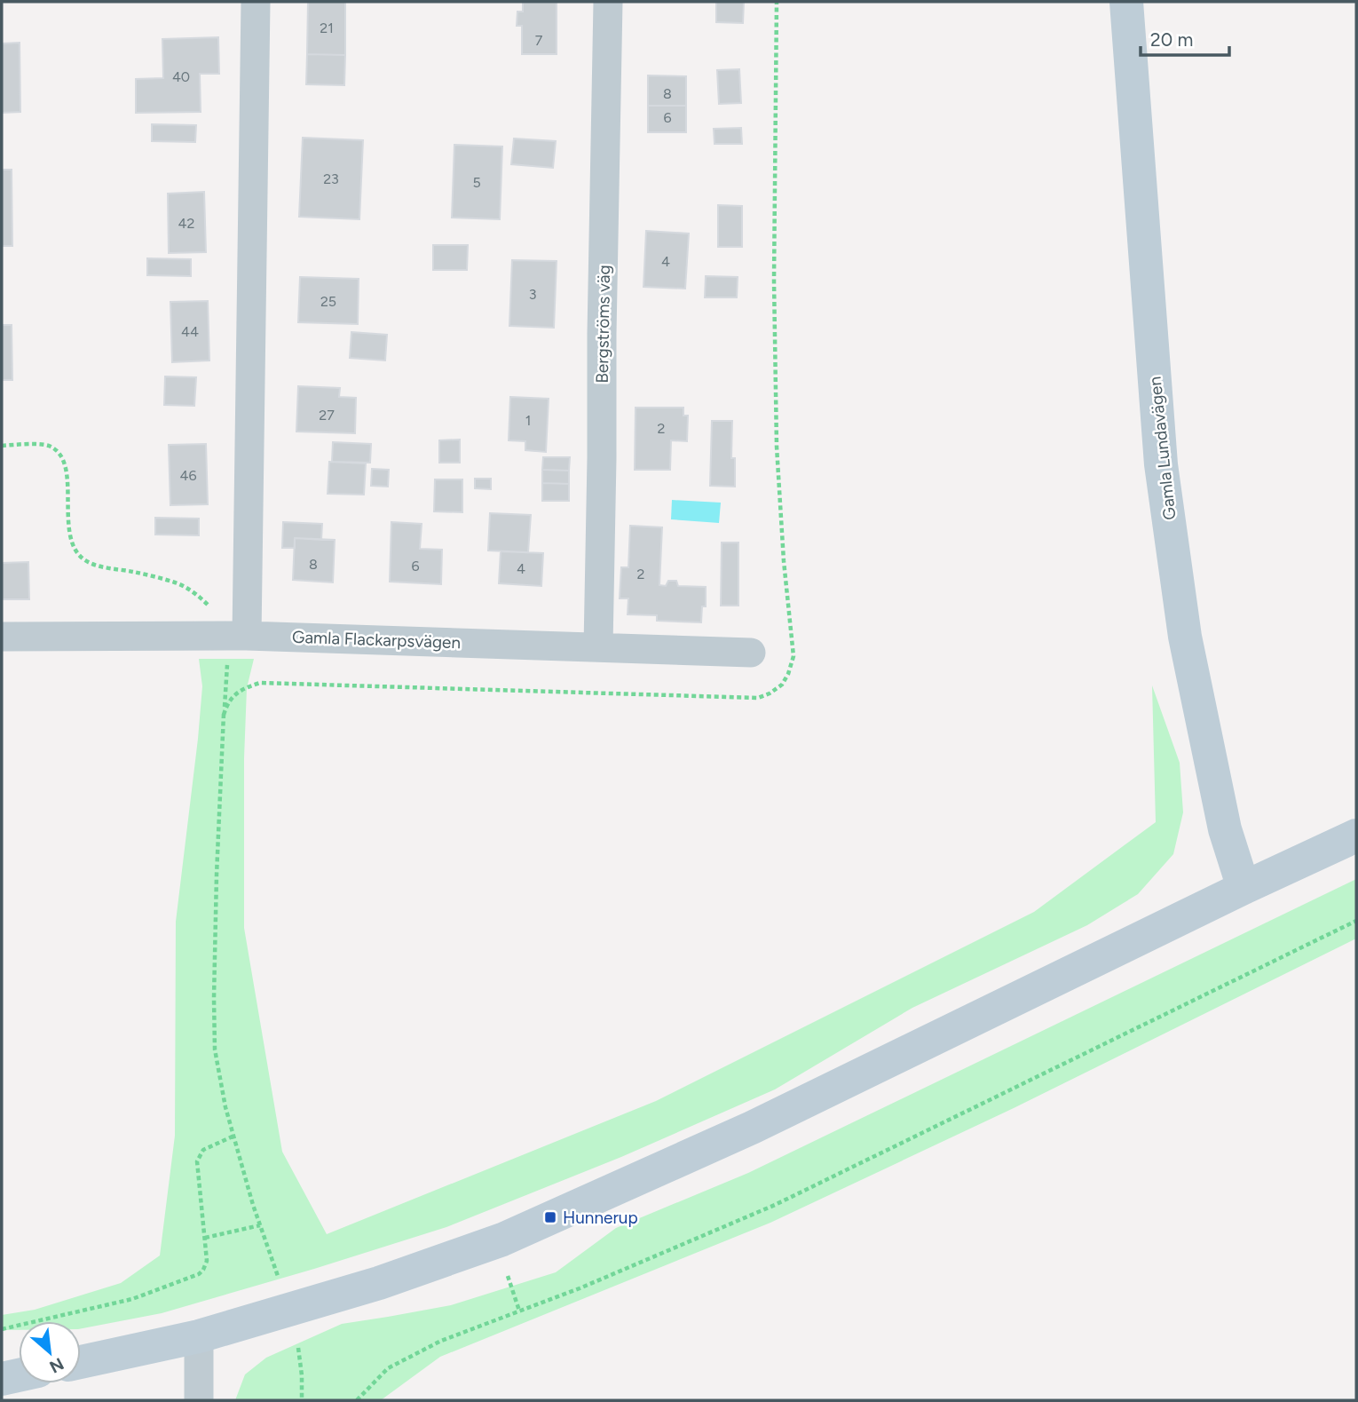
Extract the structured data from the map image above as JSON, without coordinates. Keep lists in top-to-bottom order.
{
  "streets": {
    "main road": ["Gamla Lundavägen"],
    "street": ["Bergströms väg", "Gamla Flackarpsvägen"]
  },
  "crossings": [
    ["Bergströms väg", "Gamla Flackarpsvägen"]
  ],
  "places": {
    "transit": ["Hunnerup"]
  },
  "house_numbers": [
    "21",
    "7",
    "40",
    "8",
    "6",
    "23",
    "5",
    "42",
    "4",
    "3",
    "25",
    "44",
    "27",
    "1",
    "2",
    "46",
    "8",
    "6",
    "4",
    "2"
  ],
  "scale_bar": "20 m",
  "north": "bottom right"
}
